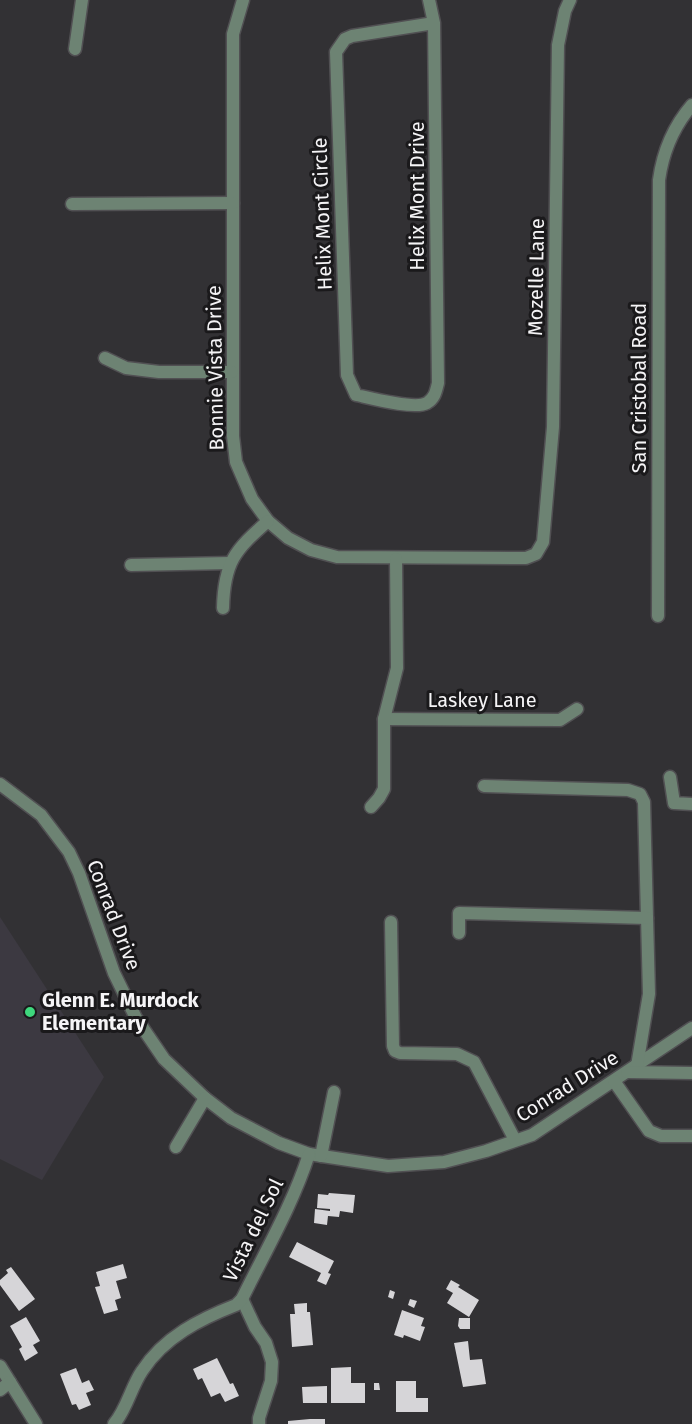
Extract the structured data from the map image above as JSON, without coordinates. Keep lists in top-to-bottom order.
{
  "streets": {
    "street": [
      "Helix Mont Drive",
      "Helix Mont Circle",
      "Mozelle Lane",
      "Bonnie Vista Drive",
      "San Cristobal Road",
      "Laskey Lane",
      "Conrad Drive",
      "Vista del Sol"
    ]
  },
  "crossings": [
    ["Helix Mont Drive", "Helix Mont Circle"],
    ["Mozelle Lane", "Bonnie Vista Drive"],
    ["Conrad Drive", "Vista del Sol"]
  ],
  "places": ["Glenn E. Murdock Elementary"]
}
